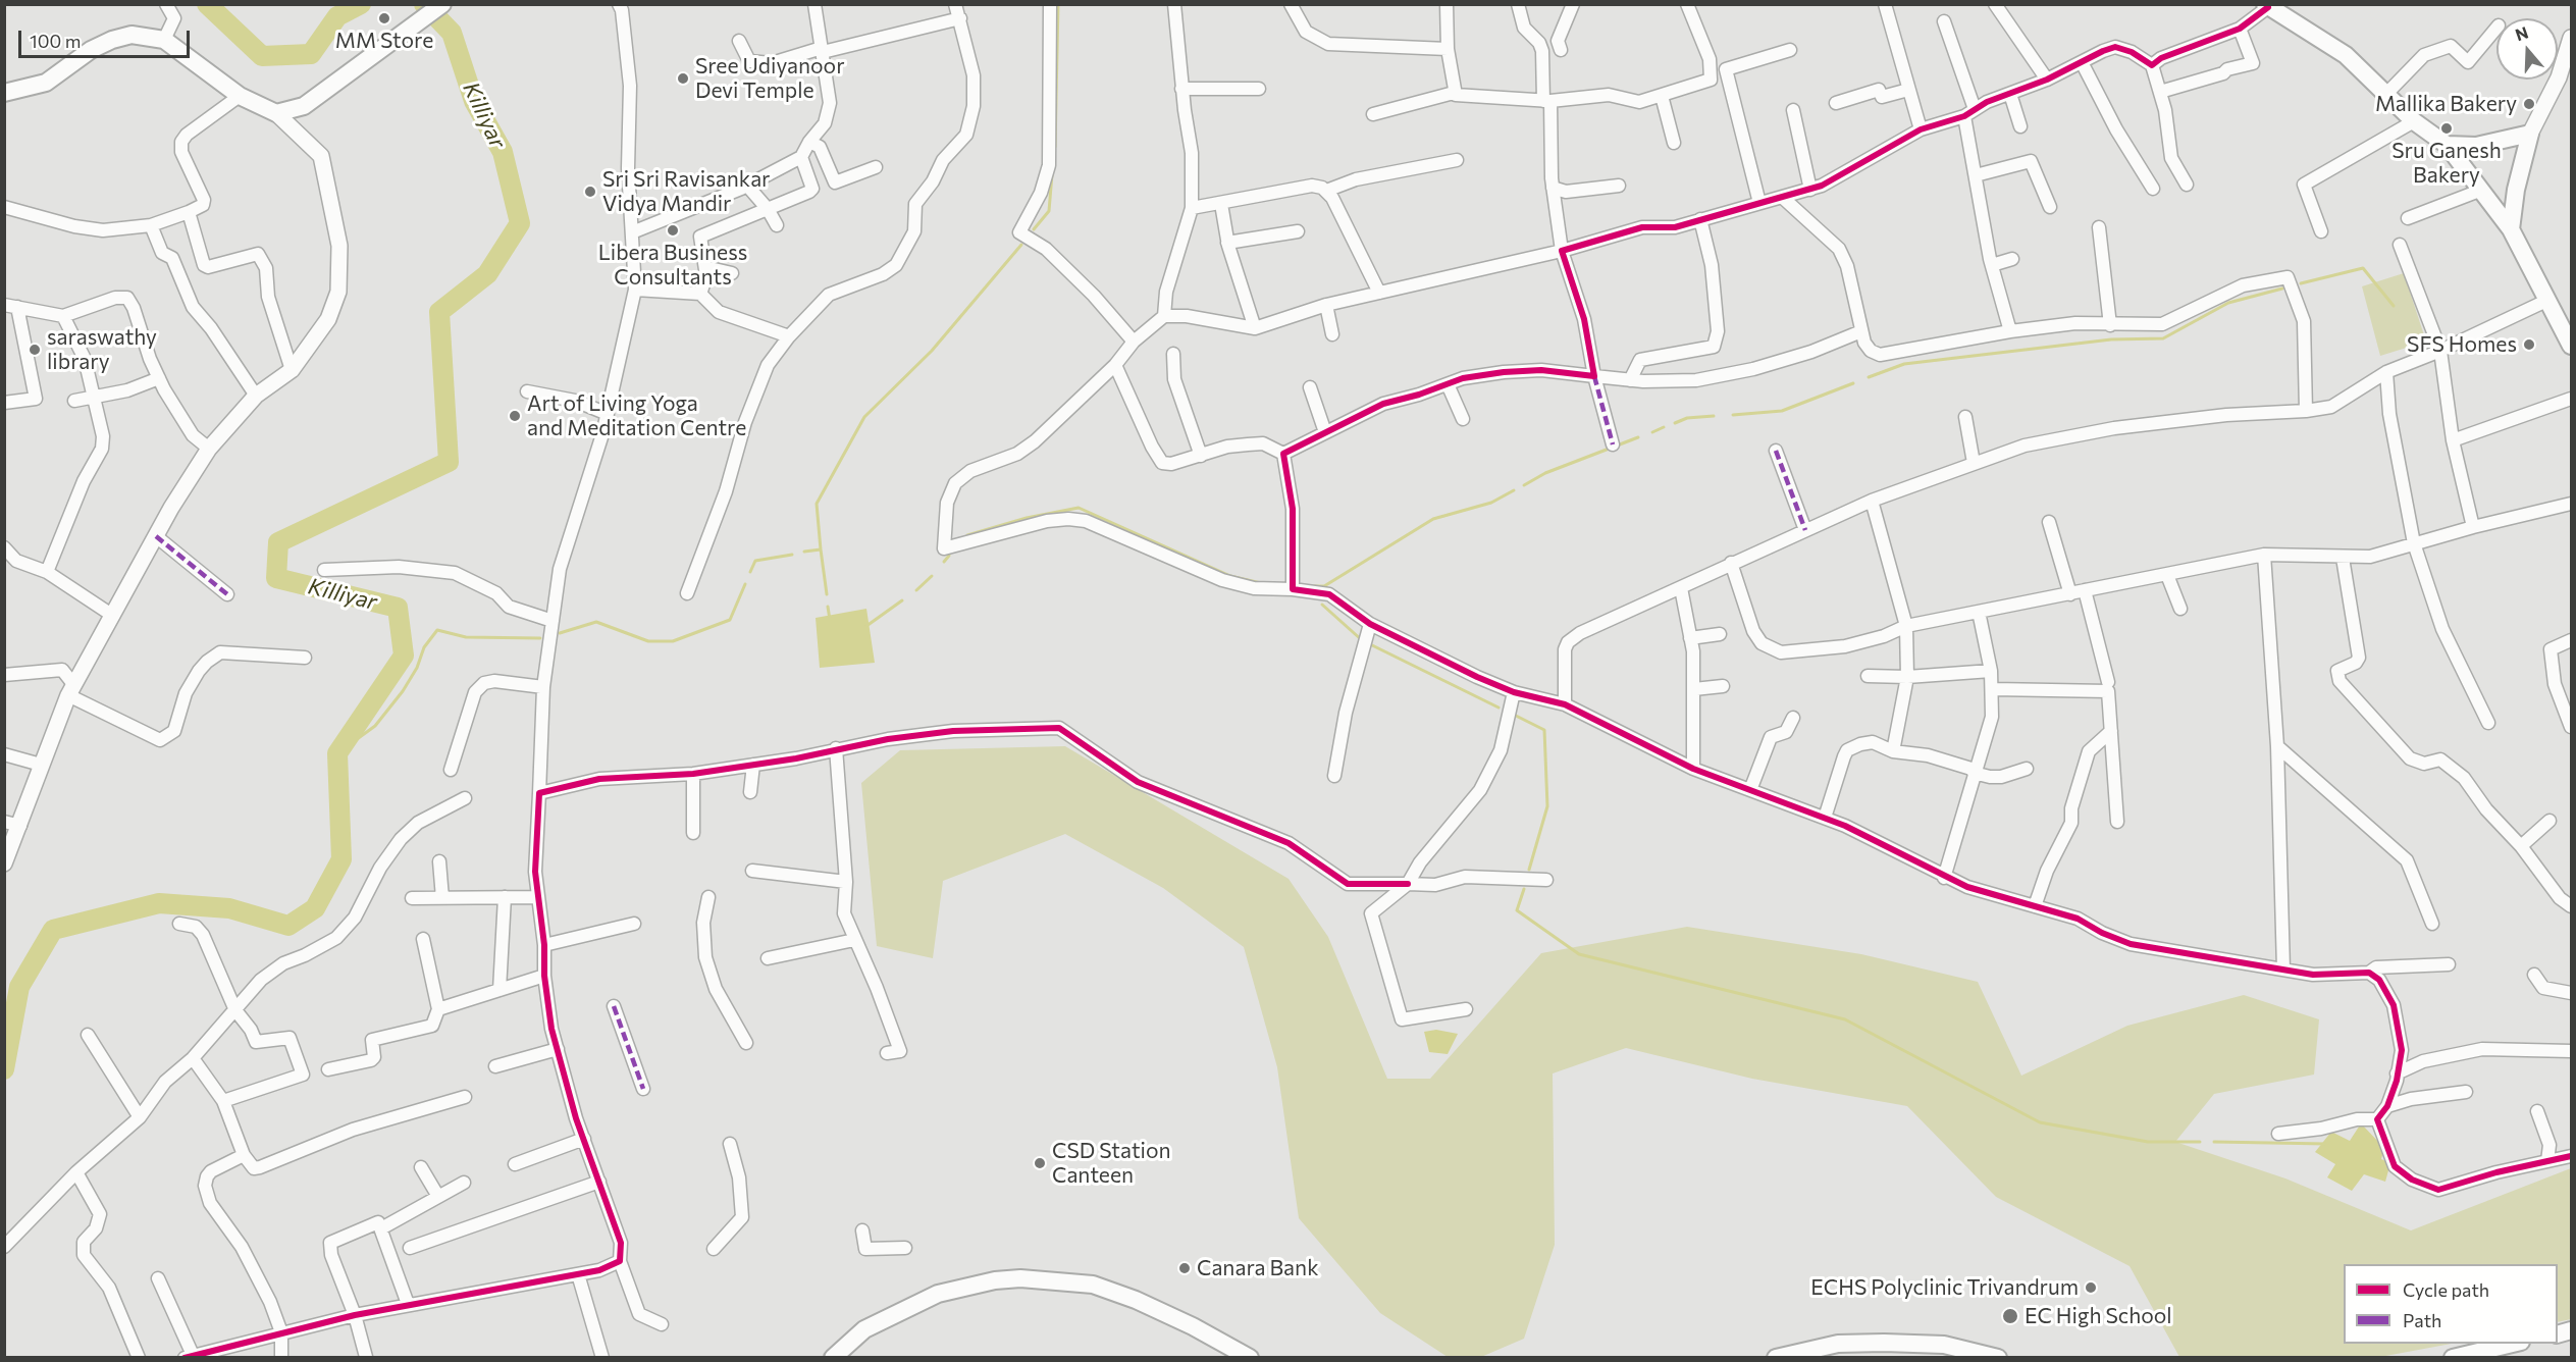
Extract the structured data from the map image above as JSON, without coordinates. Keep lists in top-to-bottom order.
{
  "water": ["Killiyar"],
  "places": [
    "MM Store",
    "Sree Udiyanoor Devi Temple",
    "Mallika Bakery",
    "Sru Ganesh Bakery",
    "Sri Sri Ravisankar Vidya Mandir",
    "Libera Business Consultants",
    "SFS Homes",
    "saraswathy library",
    "Art of Living Yoga and Meditation Centre",
    "CSD Station Canteen",
    "Canara Bank",
    "ECHS Polyclinic Trivandrum",
    "EC High School"
  ],
  "legend": ["Cycle path", "Path"],
  "scale_bar": "100 m",
  "north": "top"
}
